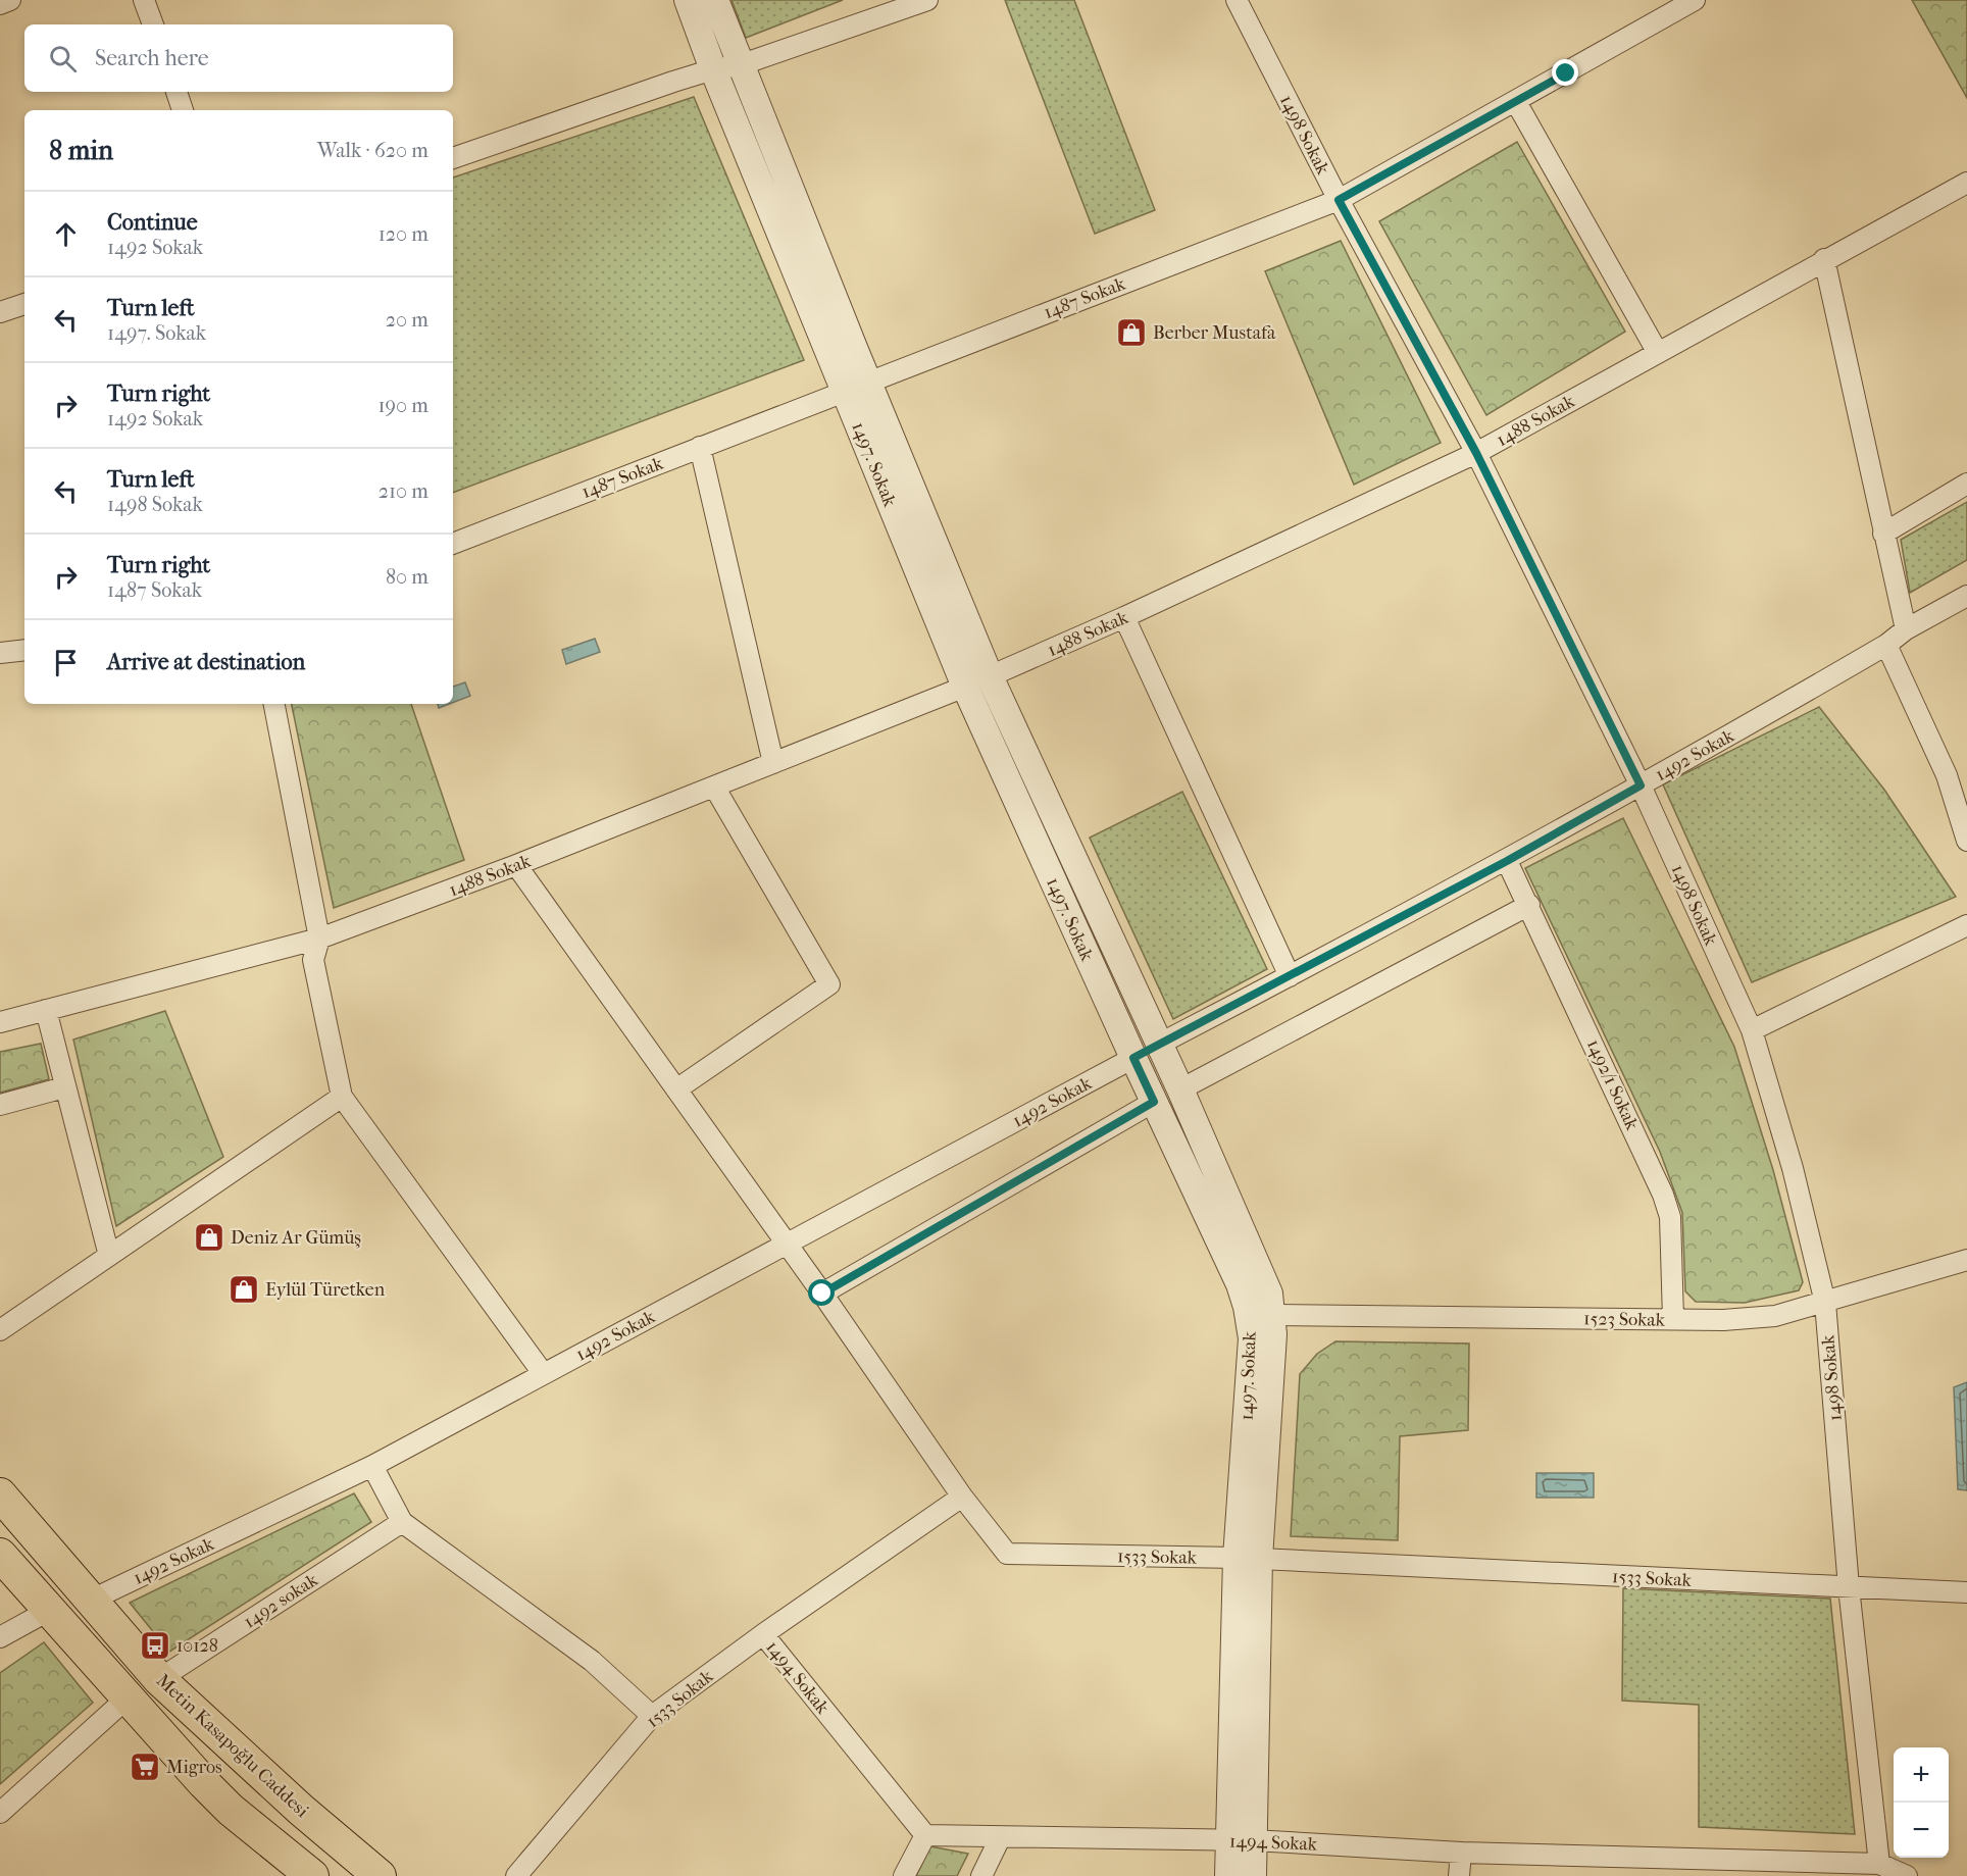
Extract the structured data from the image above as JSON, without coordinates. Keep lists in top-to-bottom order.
{
  "streets": {
    "main road": ["Metin Kasapoğlu Caddesi"],
    "street": [
      "1498 Sokak",
      "1487 Sokak",
      "1488 Sokak",
      "1497. Sokak",
      "1492 Sokak",
      "1492/1 Sokak",
      "1523 Sokak",
      "1533 Sokak",
      "1492 sokak",
      "1494 Sokak"
    ]
  },
  "crossings": [
    ["1498 Sokak", "1487 Sokak"],
    ["1498 Sokak", "1488 Sokak"],
    ["1498 Sokak", "1492 Sokak"],
    ["1498 Sokak", "1523 Sokak"],
    ["1498 Sokak", "1533 Sokak"],
    ["1498 Sokak", "1494 Sokak"],
    ["1487 Sokak", "1497. Sokak"],
    ["1488 Sokak", "1497. Sokak"],
    ["1497. Sokak", "1492 Sokak"],
    ["1497. Sokak", "1523 Sokak"],
    ["1497. Sokak", "1533 Sokak"],
    ["1497. Sokak", "1494 Sokak"],
    ["1492 Sokak", "1492/1 Sokak"],
    ["1492 Sokak", "Metin Kasapoğlu Caddesi"],
    ["1492/1 Sokak", "1523 Sokak"],
    ["1533 Sokak", "1494 Sokak"],
    ["1492 sokak", "Metin Kasapoğlu Caddesi"]
  ],
  "places": {
    "shop": ["Berber Mustafa", "Deniz Ar Gümüş", "Eylül Türetken"],
    "bus stop": ["10128"],
    "supermarket": ["Migros"]
  },
  "page": {
    "search": "Search here",
    "heading": ["8 min", "Walk · 620 m"],
    "list": [
      ["Continue", "1492 Sokak", "120 m"],
      ["Turn left", "1497. Sokak", "20 m"],
      ["Turn right", "1492 Sokak", "190 m"],
      ["Turn left", "1498 Sokak", "210 m"],
      ["Turn right", "1487 Sokak", "80 m"],
      "Arrive at destination"
    ],
    "map_buttons": ["+", "−"]
  }
}
